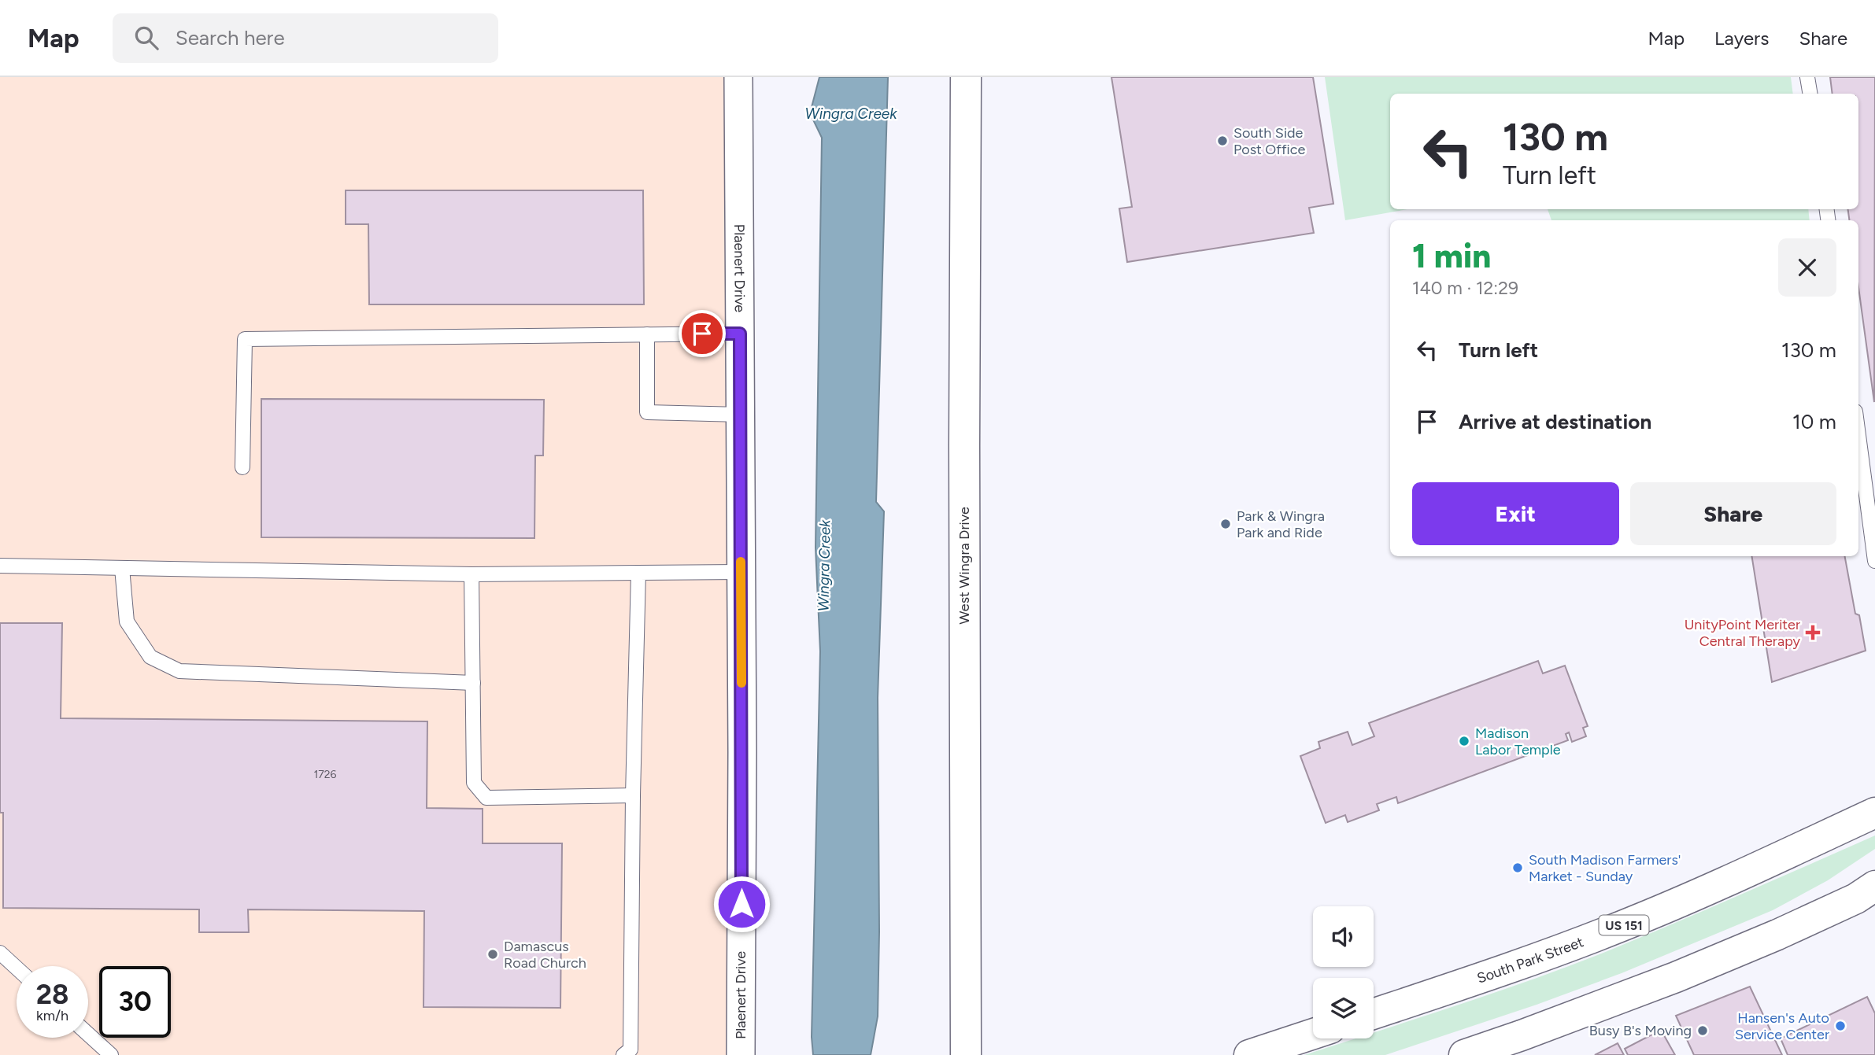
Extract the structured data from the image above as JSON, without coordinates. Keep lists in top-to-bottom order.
{
  "streets": {
    "main road": ["West Wingra Drive", "US 151", "South Park Street"],
    "street": ["Plaenert Drive"]
  },
  "water": ["Wingra Creek"],
  "places": {
    "other": [
      "South Side Post Office",
      "Park & Wingra Park and Ride",
      "Madison Labor Temple",
      "South Madison Farmers' Market - Sunday",
      "Damascus Road Church",
      "Hansen's Auto Service Center",
      "Busy B's Moving"
    ],
    "health": ["UnityPoint Meriter Central Therapy"]
  },
  "house_numbers": ["1726"],
  "page": {
    "header": "Map",
    "search": "Search here",
    "nav": ["Map", "Layers", "Share"],
    "turn": ["130 m", "Turn left"],
    "heading": ["1 min", "140 m · 12:29"],
    "list": [
      {
        "name": "Turn left",
        "value": "130 m"
      },
      {
        "name": "Arrive at destination",
        "value": "10 m"
      }
    ],
    "buttons": ["Exit", "Share"],
    "speed": "28 km/h",
    "limit": "30"
  }
}
